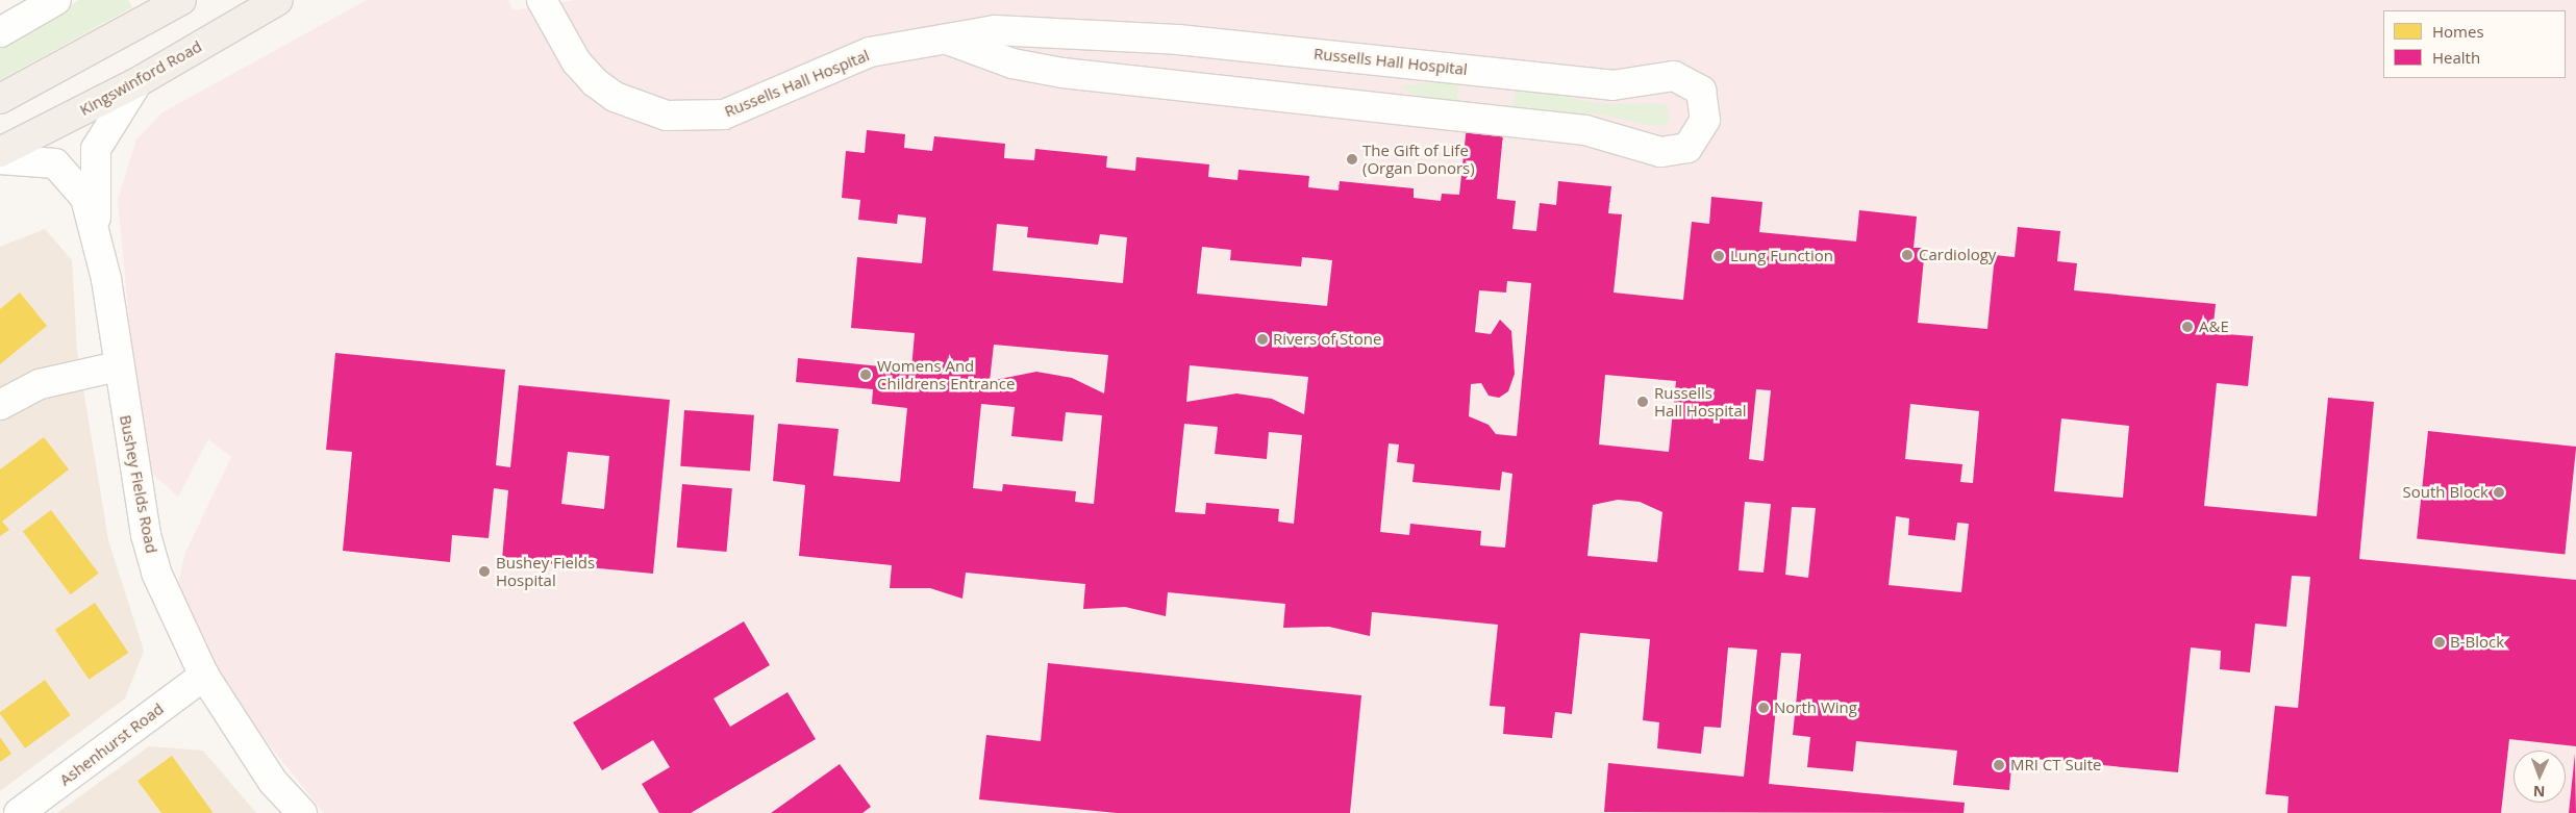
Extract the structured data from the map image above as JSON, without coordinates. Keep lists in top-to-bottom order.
{
  "streets": {
    "main road": ["Kingswinford Road"],
    "street": ["Russells Hall Hospital", "Bushey Fields Road", "Ashenhurst Road"]
  },
  "crossings": [
    ["Kingswinford Road", "Bushey Fields Road"],
    ["Bushey Fields Road", "Ashenhurst Road"]
  ],
  "places": [
    "The Gift of Life (Organ Donors)",
    "Cardiology",
    "Lung Function",
    "A&E",
    "Rivers of Stone",
    "Womens And Childrens Entrance",
    "Russells Hall Hospital",
    "South Block",
    "Bushey Fields Hospital",
    "B-Block",
    "North Wing",
    "MRI CT Suite"
  ],
  "legend": ["Homes", "Health"],
  "north": "bottom"
}
